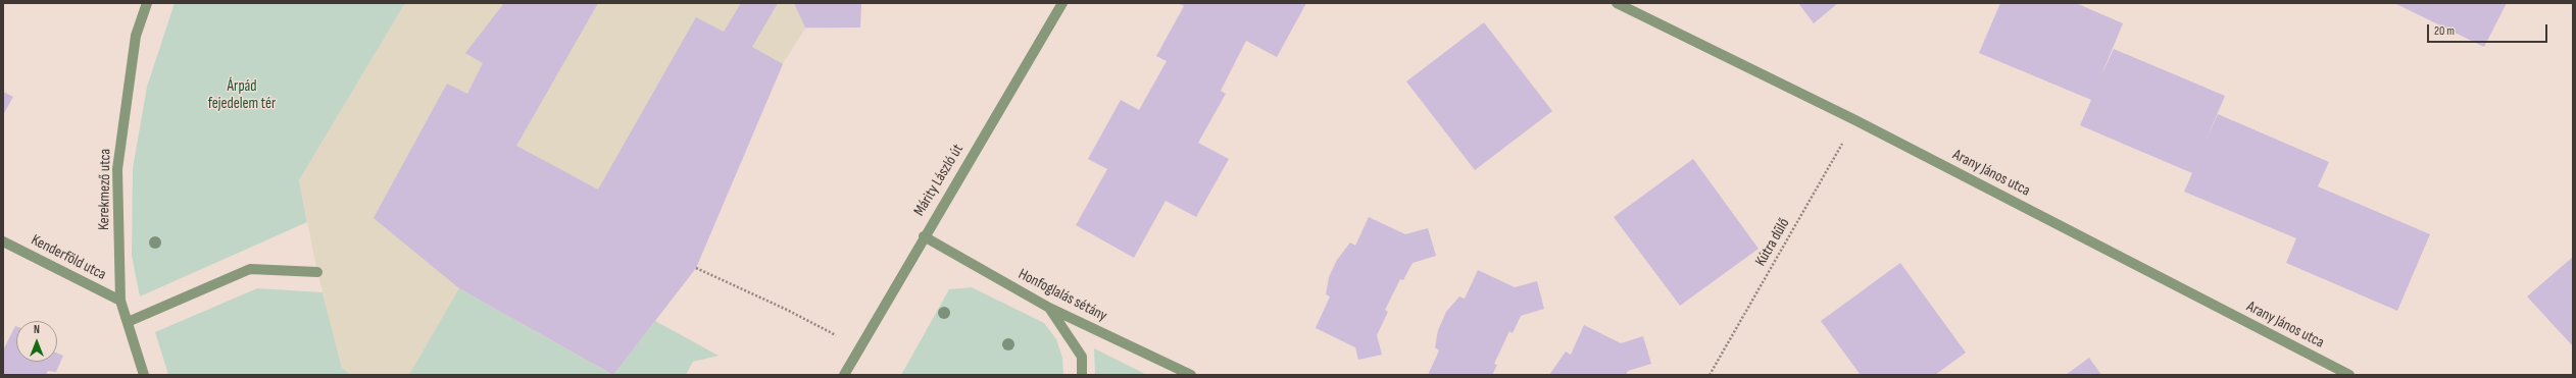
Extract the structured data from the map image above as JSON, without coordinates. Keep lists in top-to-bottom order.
{
  "streets": {
    "street": [
      "Arany János utca",
      "Márity László út",
      "Kerekmező utca",
      "Kenderföld utca",
      "Honfoglalás sétány"
    ],
    "path": ["Kútra dűlő"]
  },
  "crossings": [
    ["Arany János utca", "Kútra dűlő"],
    ["Márity László út", "Honfoglalás sétány"],
    ["Kerekmező utca", "Kenderföld utca"]
  ],
  "parks": ["Árpád fejedelem tér"],
  "scale_bar": "20 m",
  "north": "top"
}
